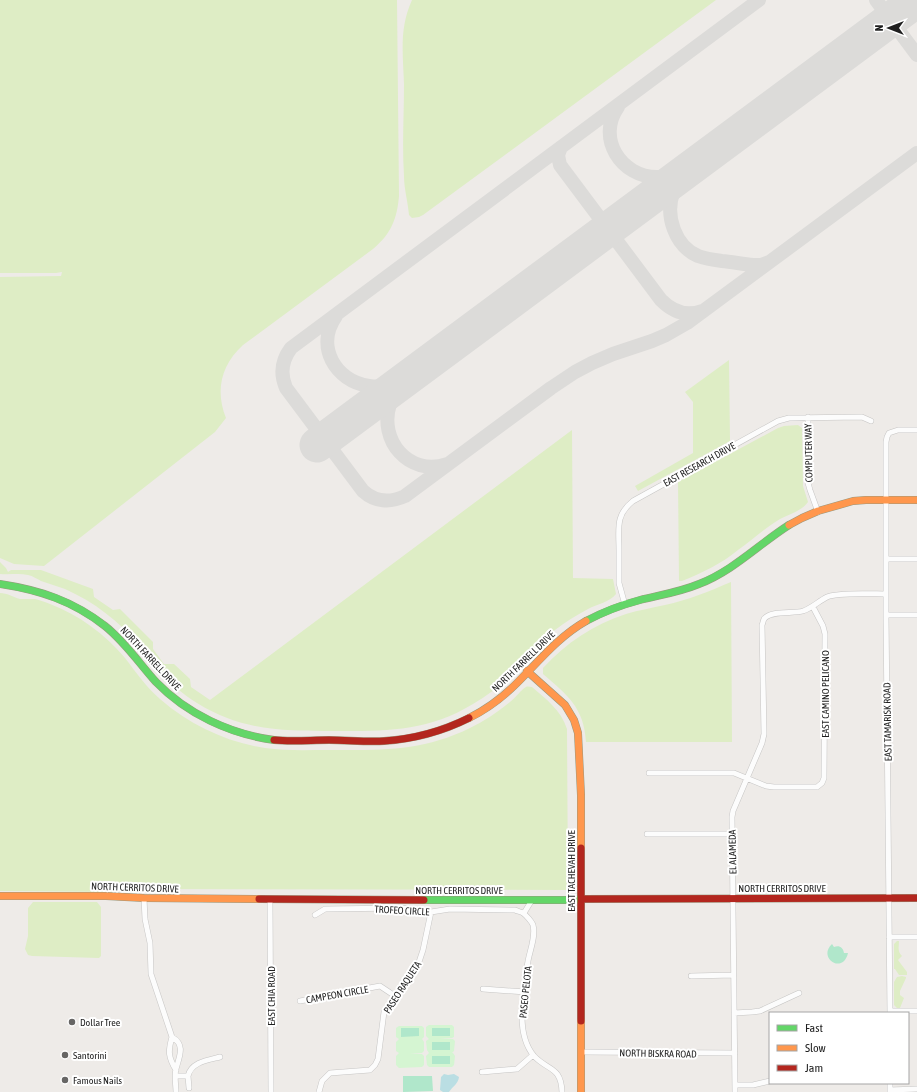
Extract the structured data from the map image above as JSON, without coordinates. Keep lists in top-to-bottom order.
{
  "streets": {
    "street": [
      "COMPUTER WAY",
      "EAST RESEARCH DRIVE",
      "NORTH FARRELL DRIVE",
      "EAST CAMINO PELICANO",
      "EAST TAMARISK ROAD",
      "EL ALAMEDA",
      "EAST TACHEVAH DRIVE",
      "NORTH CERRITOS DRIVE",
      "TROFEO CIRCLE",
      "PASEO RAQUETA",
      "PASEO PELOTA",
      "CAMPEON CIRCLE",
      "EAST CHIA ROAD",
      "NORTH BISKRA ROAD"
    ]
  },
  "crossings": [
    ["COMPUTER WAY", "EAST RESEARCH DRIVE"],
    ["COMPUTER WAY", "NORTH FARRELL DRIVE"],
    ["EAST RESEARCH DRIVE", "NORTH FARRELL DRIVE"],
    ["NORTH FARRELL DRIVE", "EAST TAMARISK ROAD"],
    ["NORTH FARRELL DRIVE", "EAST TACHEVAH DRIVE"],
    ["EAST CAMINO PELICANO", "EL ALAMEDA"],
    ["EAST TAMARISK ROAD", "NORTH CERRITOS DRIVE"],
    ["EL ALAMEDA", "NORTH CERRITOS DRIVE"],
    ["EL ALAMEDA", "NORTH BISKRA ROAD"],
    ["EAST TACHEVAH DRIVE", "NORTH CERRITOS DRIVE"],
    ["EAST TACHEVAH DRIVE", "NORTH BISKRA ROAD"],
    ["NORTH CERRITOS DRIVE", "EAST CHIA ROAD"],
    ["TROFEO CIRCLE", "PASEO RAQUETA"],
    ["TROFEO CIRCLE", "PASEO PELOTA"],
    ["PASEO RAQUETA", "CAMPEON CIRCLE"]
  ],
  "places": ["Dollar Tree", "Santorini", "Famous Nails"],
  "legend": ["Fast", "Slow", "Jam"],
  "north": "left"
}
